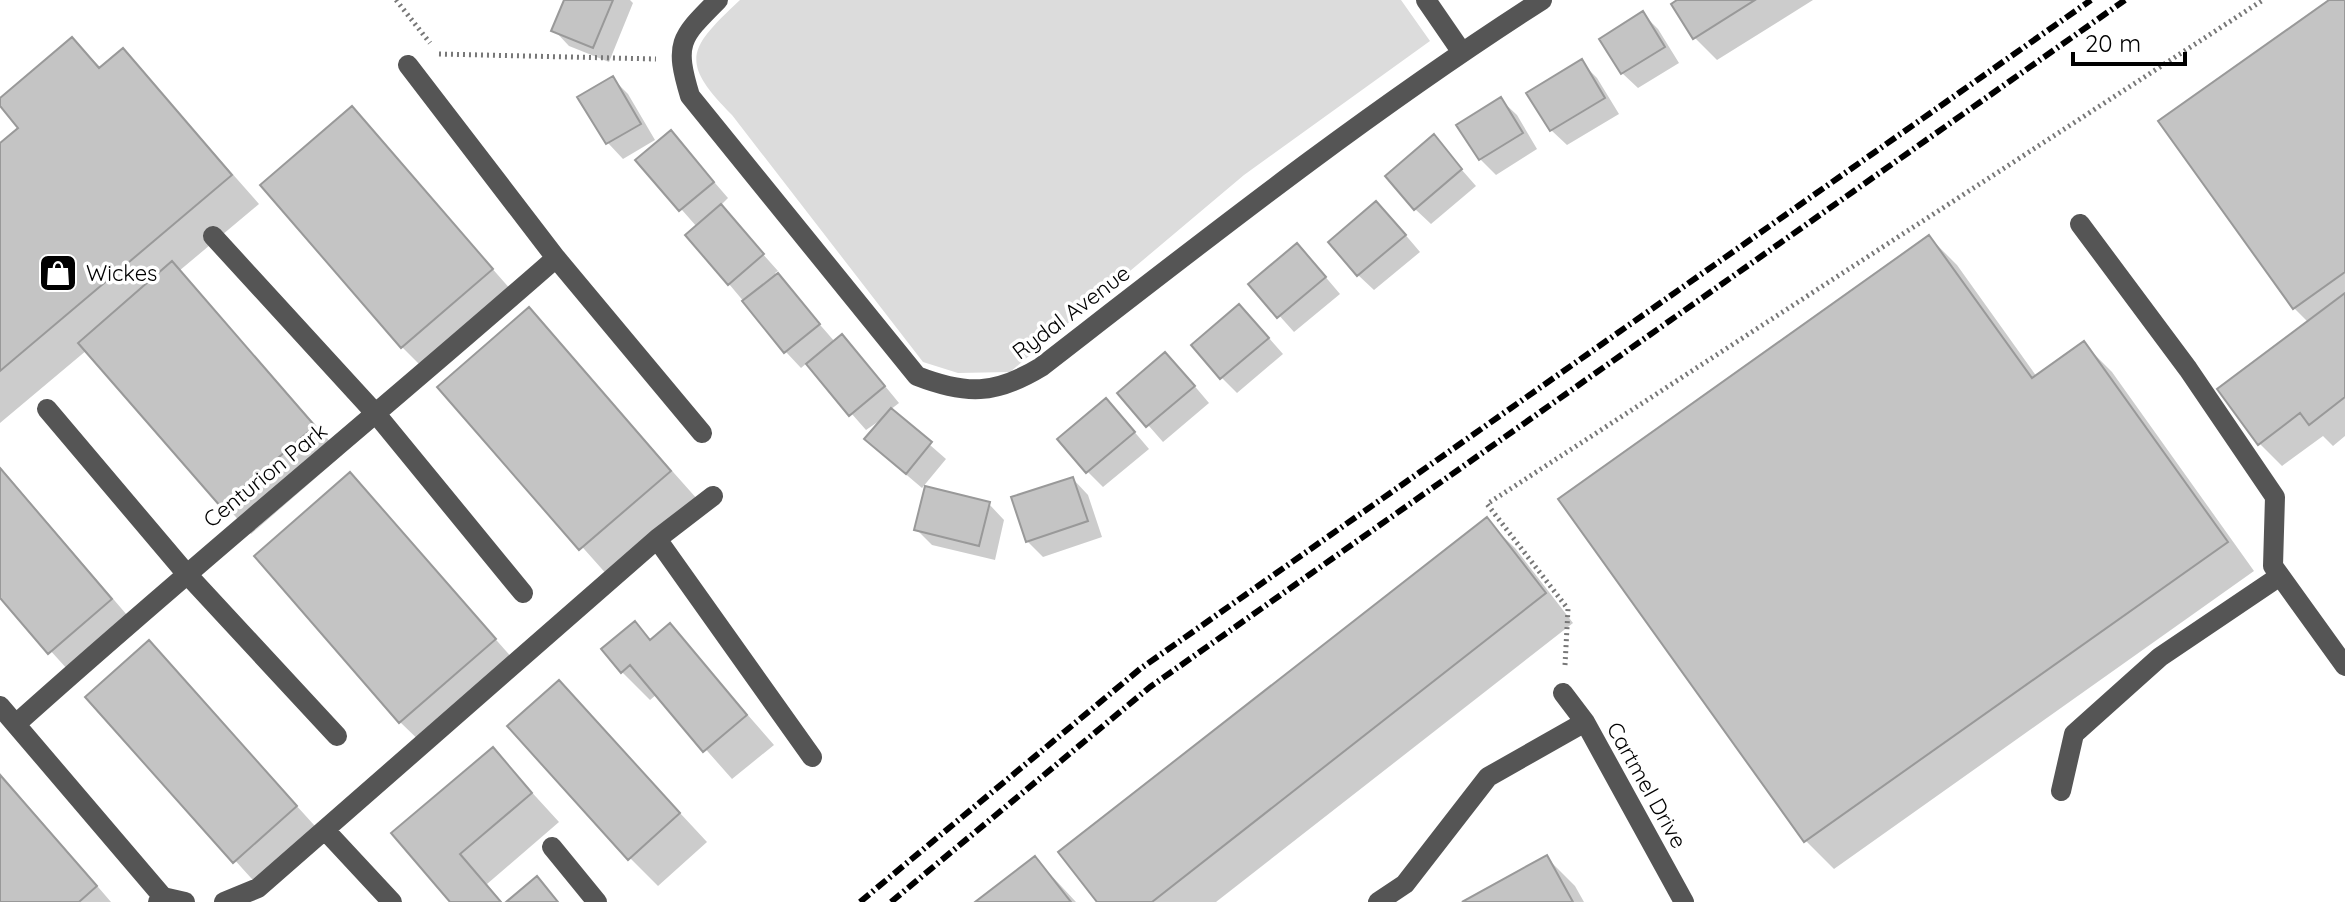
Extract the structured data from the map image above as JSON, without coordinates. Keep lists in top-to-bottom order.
{
  "streets": {
    "street": ["Rydal Avenue", "Centurion Park", "Cartmel Drive"]
  },
  "places": {
    "shop": ["Wickes"]
  },
  "scale_bar": "20 m"
}
